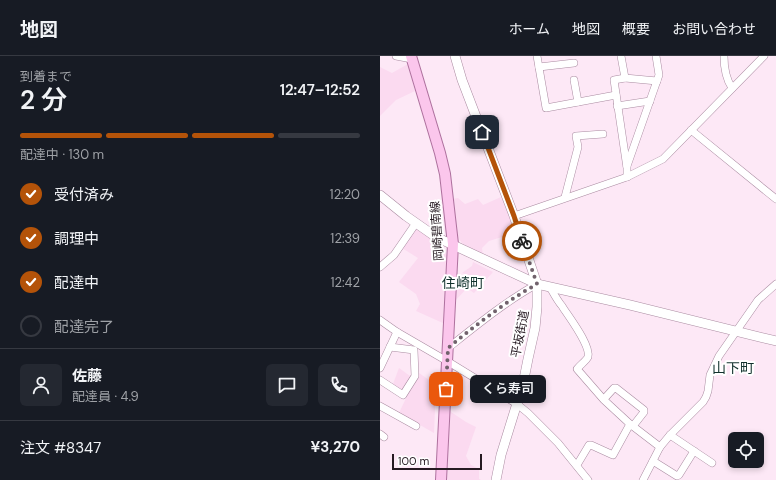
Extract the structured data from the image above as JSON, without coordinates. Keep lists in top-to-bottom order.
{
  "streets": {
    "main road": ["岡崎碧南線"],
    "street": ["平坂街道"]
  },
  "districts": ["住崎町", "山下町"],
  "places": ["くら寿司"],
  "scale_bar": "100 m",
  "page": {
    "header": "地図",
    "nav": [
      "ホーム",
      "地図",
      "概要",
      "お問い合わせ"
    ],
    "heading": ["2 分", "到着まで", "12:47–12:52"],
    "panel": [
      "佐藤",
      "配達員 · 4.9",
      "注文 #8347",
      "¥3,270"
    ],
    "bar": "配達中 · 130 m",
    "list": [
      ["受付済み", "12:20"],
      ["調理中", "12:39"],
      ["配達中", "12:42"],
      "配達完了"
    ],
    "bubble": "くら寿司",
    "scale": "100 m"
  }
}
